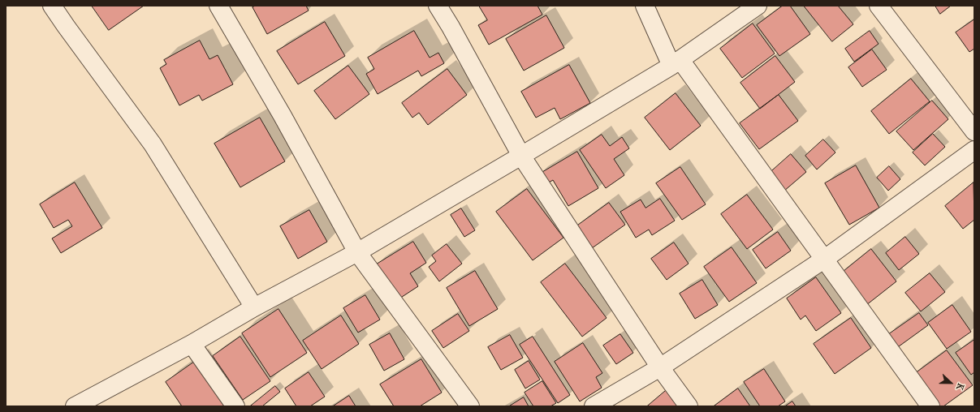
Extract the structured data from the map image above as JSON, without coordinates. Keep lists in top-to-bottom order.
{
  "north": "right"
}
